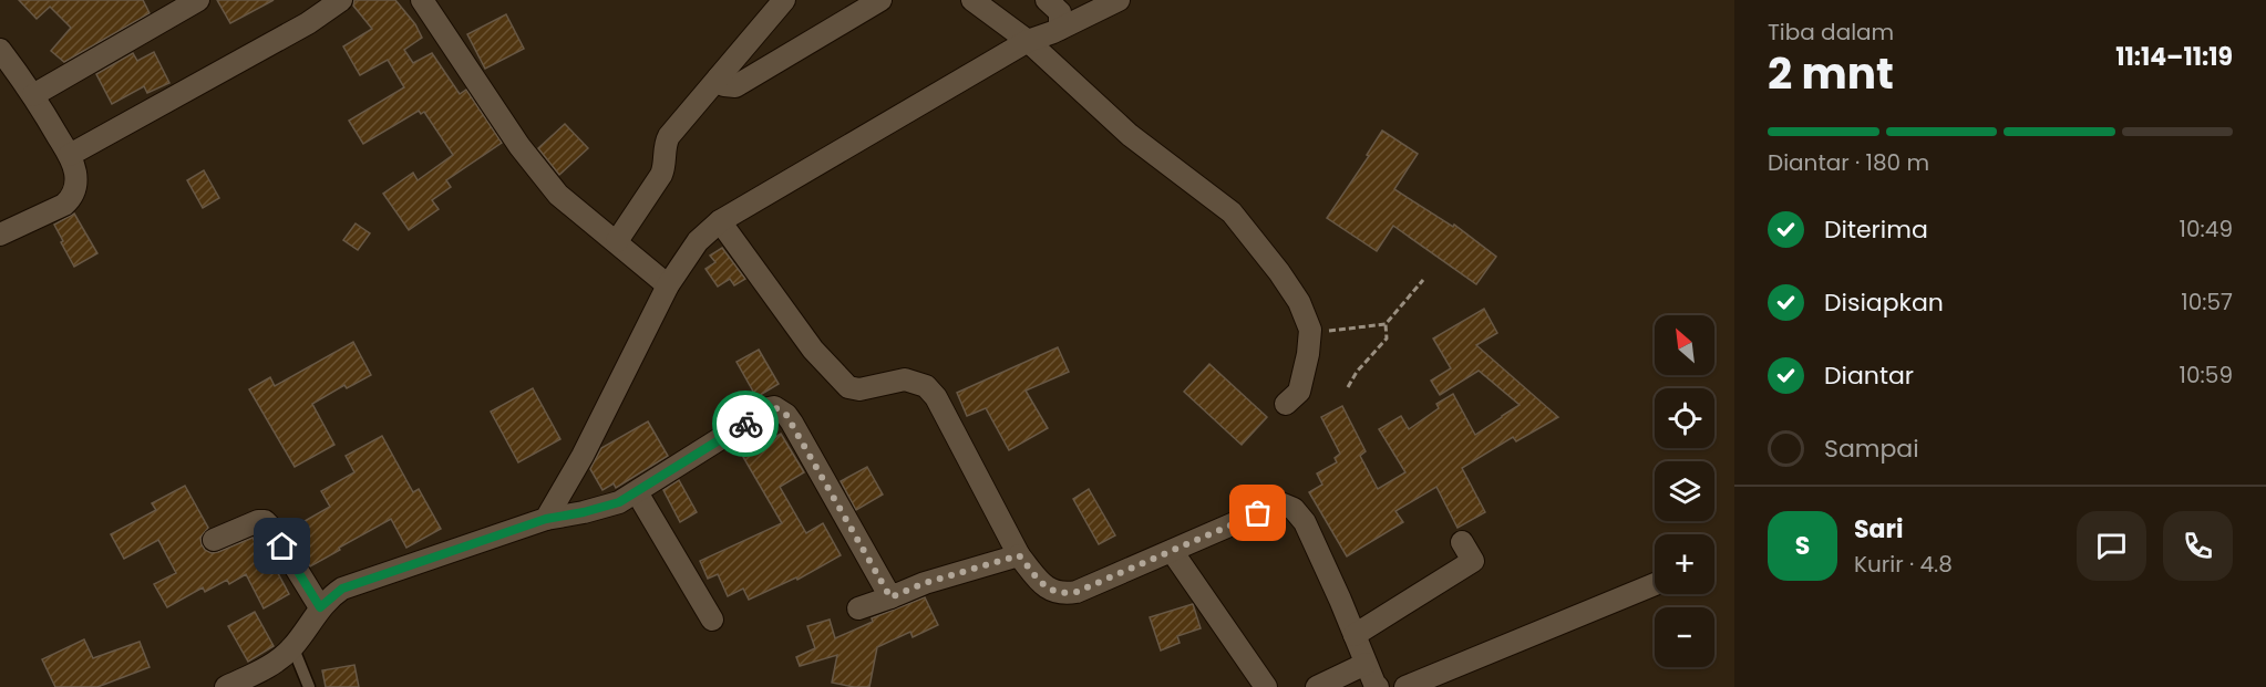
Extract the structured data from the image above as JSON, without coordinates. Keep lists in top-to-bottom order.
{
  "north": "top left",
  "page": {
    "heading": ["2 mnt", "Tiba dalam", "11:14–11:19"],
    "panel": ["Sari", "Kurir · 4.8"],
    "bar": "Diantar · 180 m",
    "list": [
      ["Diterima", "10:49"],
      ["Disiapkan", "10:57"],
      ["Diantar", "10:59"],
      "Sampai"
    ],
    "map_buttons": ["+", "−"],
    "round": "S"
  }
}
